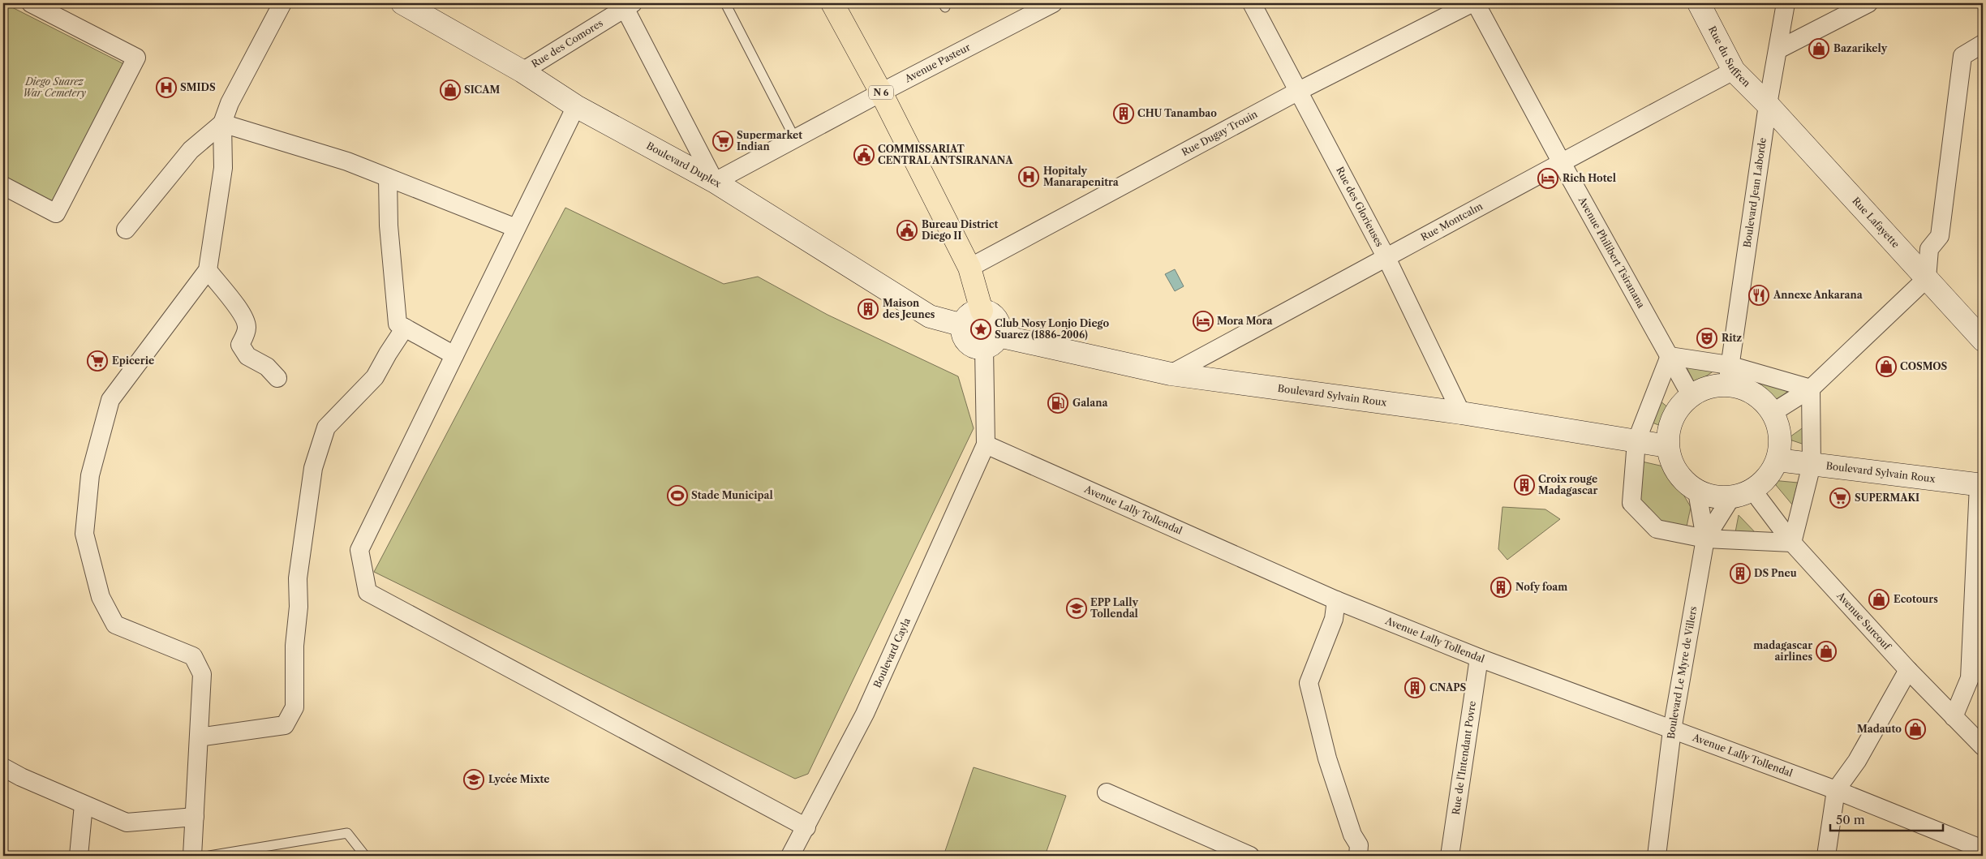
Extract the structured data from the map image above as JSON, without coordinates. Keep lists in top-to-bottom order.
{
  "streets": {
    "main road": [
      "Rue du Suffren",
      "N 6",
      "Boulevard Duplex",
      "Rue Lafayette",
      "Boulevard Sylvain Roux"
    ],
    "street": [
      "Rue des Comores",
      "Avenue Pasteur",
      "Rue Dugay Trouin",
      "Boulevard Jean Laborde",
      "Rue des Glorieuses",
      "Rue Montcalm",
      "Avenue Philibert Tsiranana",
      "Avenue Lally Tollendal",
      "Avenue Surcouf",
      "Boulevard Cayla",
      "Boulevard Le Myre de Villers",
      "Rue de l'Intendant Povre"
    ]
  },
  "crossings": [
    ["Rue des Comores", "Boulevard Duplex"],
    ["Rue du Suffren", "Boulevard Jean Laborde"],
    ["Rue du Suffren", "Rue Montcalm"],
    ["Rue du Suffren", "Rue Lafayette"],
    ["Avenue Pasteur", "N 6"],
    ["Avenue Pasteur", "Boulevard Duplex"],
    ["N 6", "Rue Dugay Trouin"],
    ["N 6", "Boulevard Duplex"],
    ["N 6", "Boulevard Sylvain Roux"],
    ["Rue Dugay Trouin", "Rue des Glorieuses"],
    ["Boulevard Duplex", "Boulevard Sylvain Roux"],
    ["Boulevard Jean Laborde", "Rue Lafayette"],
    ["Boulevard Jean Laborde", "Avenue Philibert Tsiranana"],
    ["Boulevard Jean Laborde", "Boulevard Sylvain Roux"],
    ["Boulevard Jean Laborde", "Avenue Surcouf"],
    ["Boulevard Jean Laborde", "Boulevard Le Myre de Villers"],
    ["Rue des Glorieuses", "Rue Montcalm"],
    ["Rue des Glorieuses", "Boulevard Sylvain Roux"],
    ["Rue Montcalm", "Avenue Philibert Tsiranana"],
    ["Rue Montcalm", "Boulevard Sylvain Roux"],
    ["Avenue Philibert Tsiranana", "Boulevard Sylvain Roux"],
    ["Avenue Philibert Tsiranana", "Avenue Surcouf"],
    ["Avenue Philibert Tsiranana", "Boulevard Le Myre de Villers"],
    ["Boulevard Sylvain Roux", "Avenue Surcouf"],
    ["Boulevard Sylvain Roux", "Boulevard Le Myre de Villers"],
    ["Avenue Lally Tollendal", "Boulevard Cayla"],
    ["Avenue Lally Tollendal", "Boulevard Le Myre de Villers"],
    ["Avenue Lally Tollendal", "Rue de l'Intendant Povre"],
    ["Avenue Surcouf", "Boulevard Le Myre de Villers"]
  ],
  "parks": ["Diego Suarez War Cemetery"],
  "places": {
    "shop": [
      "Bazarikely",
      "SICAM",
      "COSMOS",
      "Ecotours",
      "madagascar airlines",
      "Madauto"
    ],
    "hospital": ["SMIDS", "Hopitaly Manarapenitra"],
    "building": [
      "CHU Tanambao",
      "Maison des Jeunes",
      "Croix rouge Madagascar",
      "DS Pneu",
      "Nofy foam",
      "CNAPS"
    ],
    "supermarket": ["Supermarket Indian", "Epicerie", "SUPERMAKI"],
    "public building": ["COMMISSARIAT CENTRAL ANTSIRANANA", "Bureau District Diego II"],
    "hotel": ["Rich Hotel", "Mora Mora"],
    "restaurant": ["Annexe Ankarana"],
    "place": ["Club Nosy Lonjo Diego Suarez (1886-2006)"],
    "theatre": ["Ritz"],
    "fuel station": ["Galana"],
    "sports": ["Stade Municipal"],
    "school or university": ["EPP Lally Tollendal", "Lycée Mixte"]
  },
  "scale_bar": "50 m"
}
